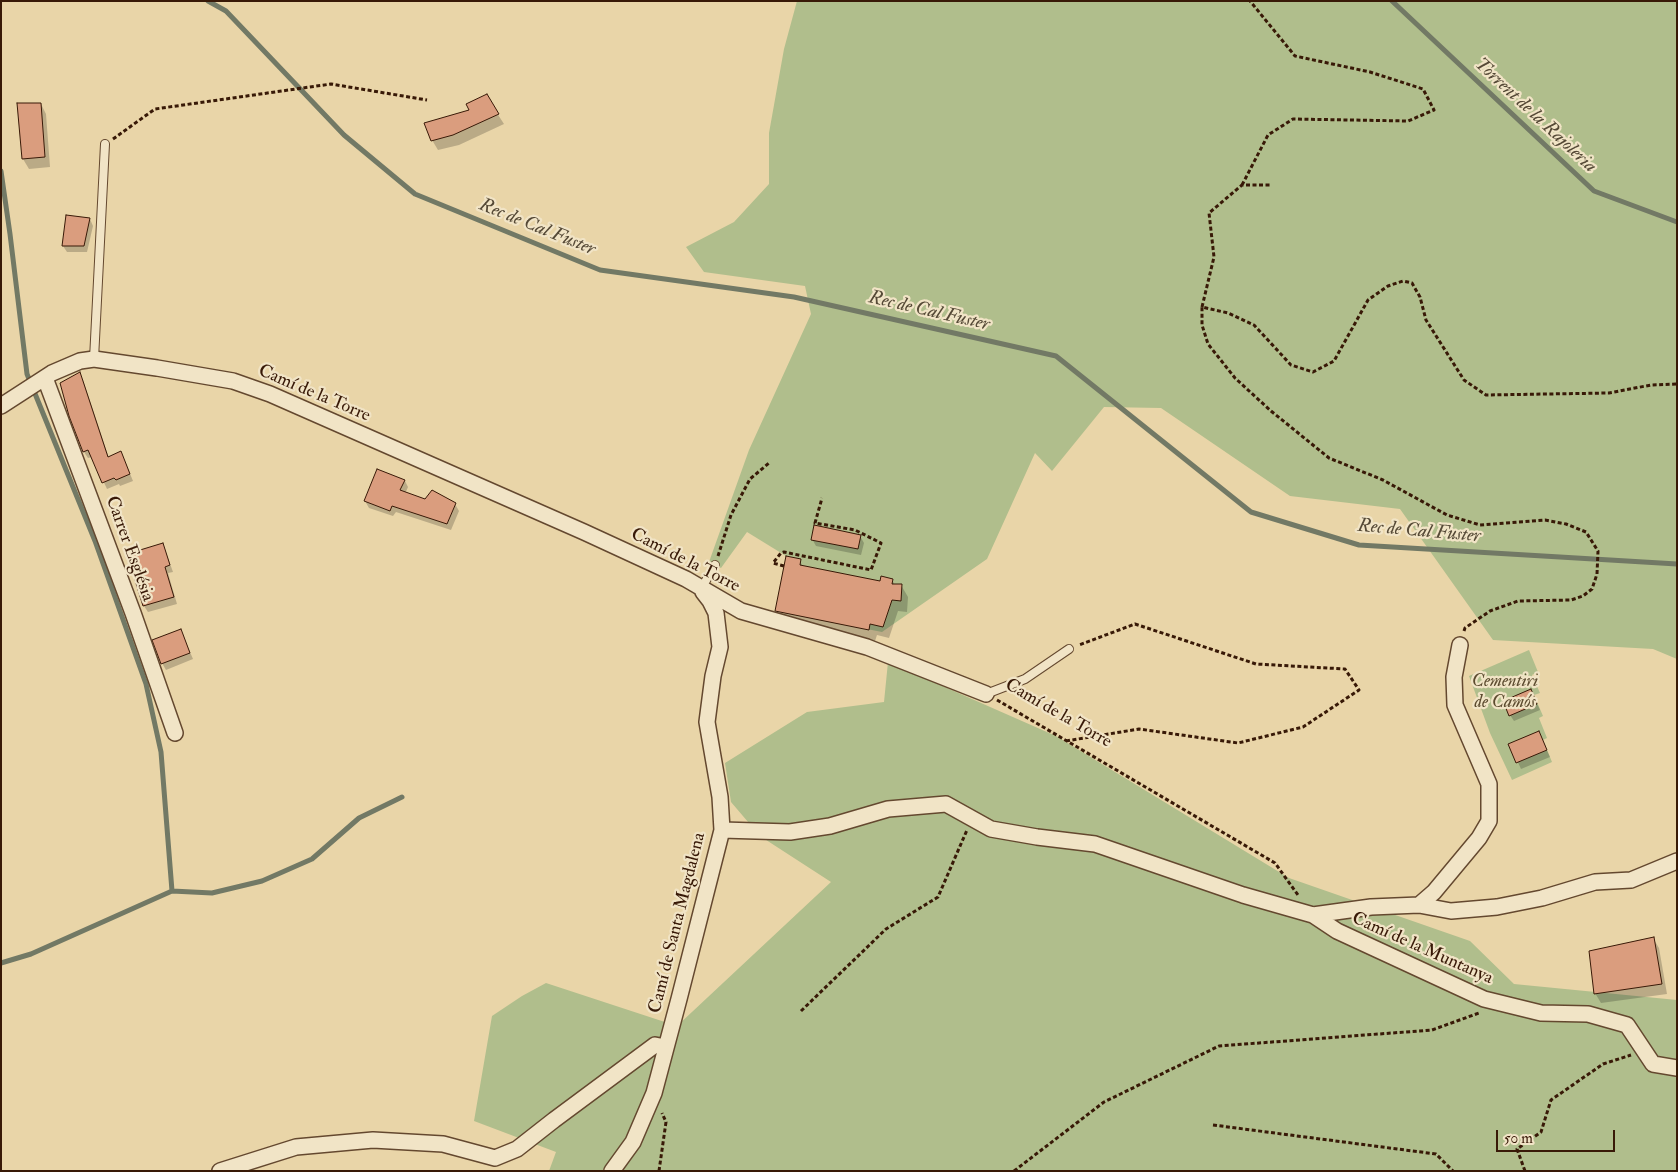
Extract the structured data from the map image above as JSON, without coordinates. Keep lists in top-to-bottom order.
{
  "streets": {
    "street": [
      "Camí de la Torre",
      "Carrer Església",
      "Camí de Santa Magdalena",
      "Camí de la Muntanya"
    ]
  },
  "crossings": [
    ["Camí de la Torre", "Carrer Església"],
    ["Camí de la Torre", "Camí de Santa Magdalena"],
    ["Camí de la Torre", "Camí de la Muntanya"]
  ],
  "water": ["Torrent de la Rajoleria", "Rec de Cal Fuster"],
  "parks": ["Cementiri de Camós"],
  "scale_bar": "50 m"
}
